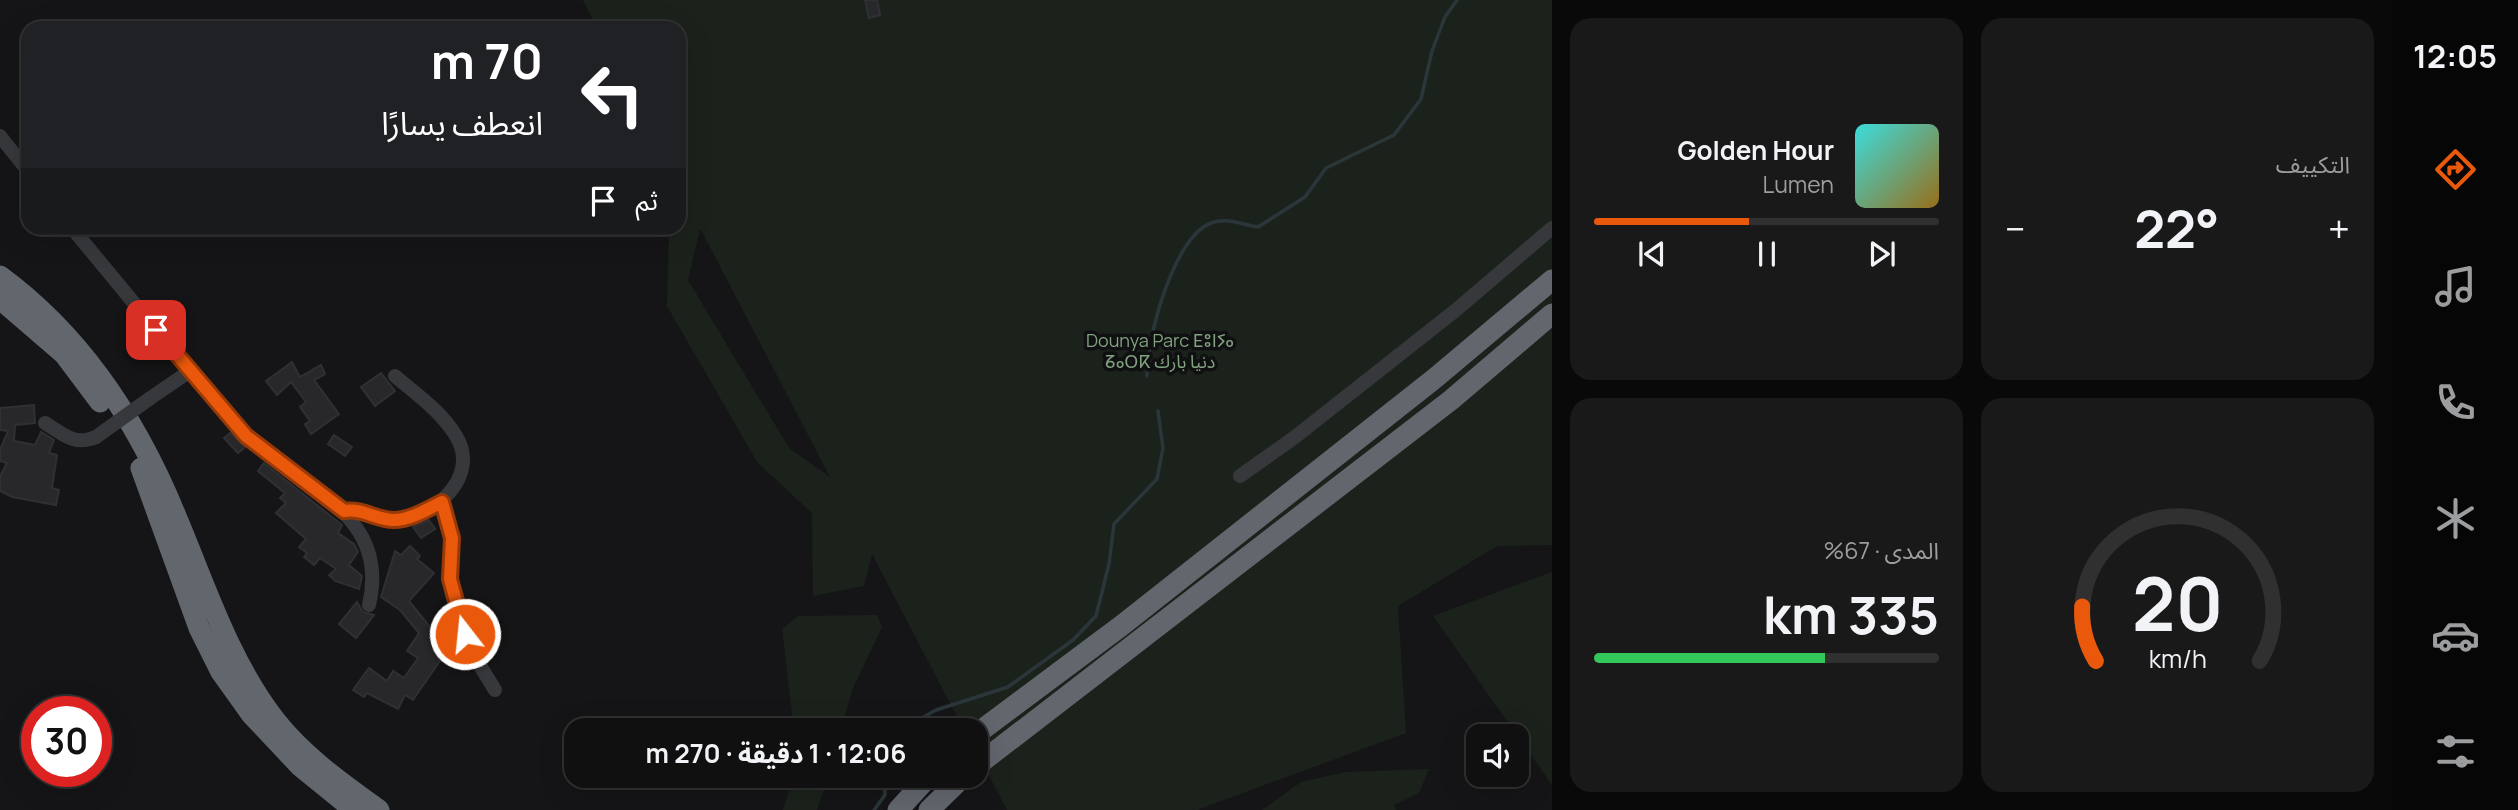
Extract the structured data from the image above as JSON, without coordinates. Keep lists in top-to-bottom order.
{
  "parks": ["Dounya Parc ⴹⵓⵏⵢⴰ ⵒⴰⵔⴽ دنيا بارك"],
  "page": {
    "tabs": "12:05",
    "tile": [
      "التكييف",
      ["المدى · 67%", "335 km"]
    ],
    "turn": ["70 m", "انعطف يسارًا"],
    "song": ["Golden Hour", "Lumen"],
    "then": "ثم",
    "heat": ["−", "22°", "+"],
    "limit": "30",
    "trip": "12:06 · 1 دقيقة · 270 m",
    "gauge": ["20", "km/h"]
  }
}
